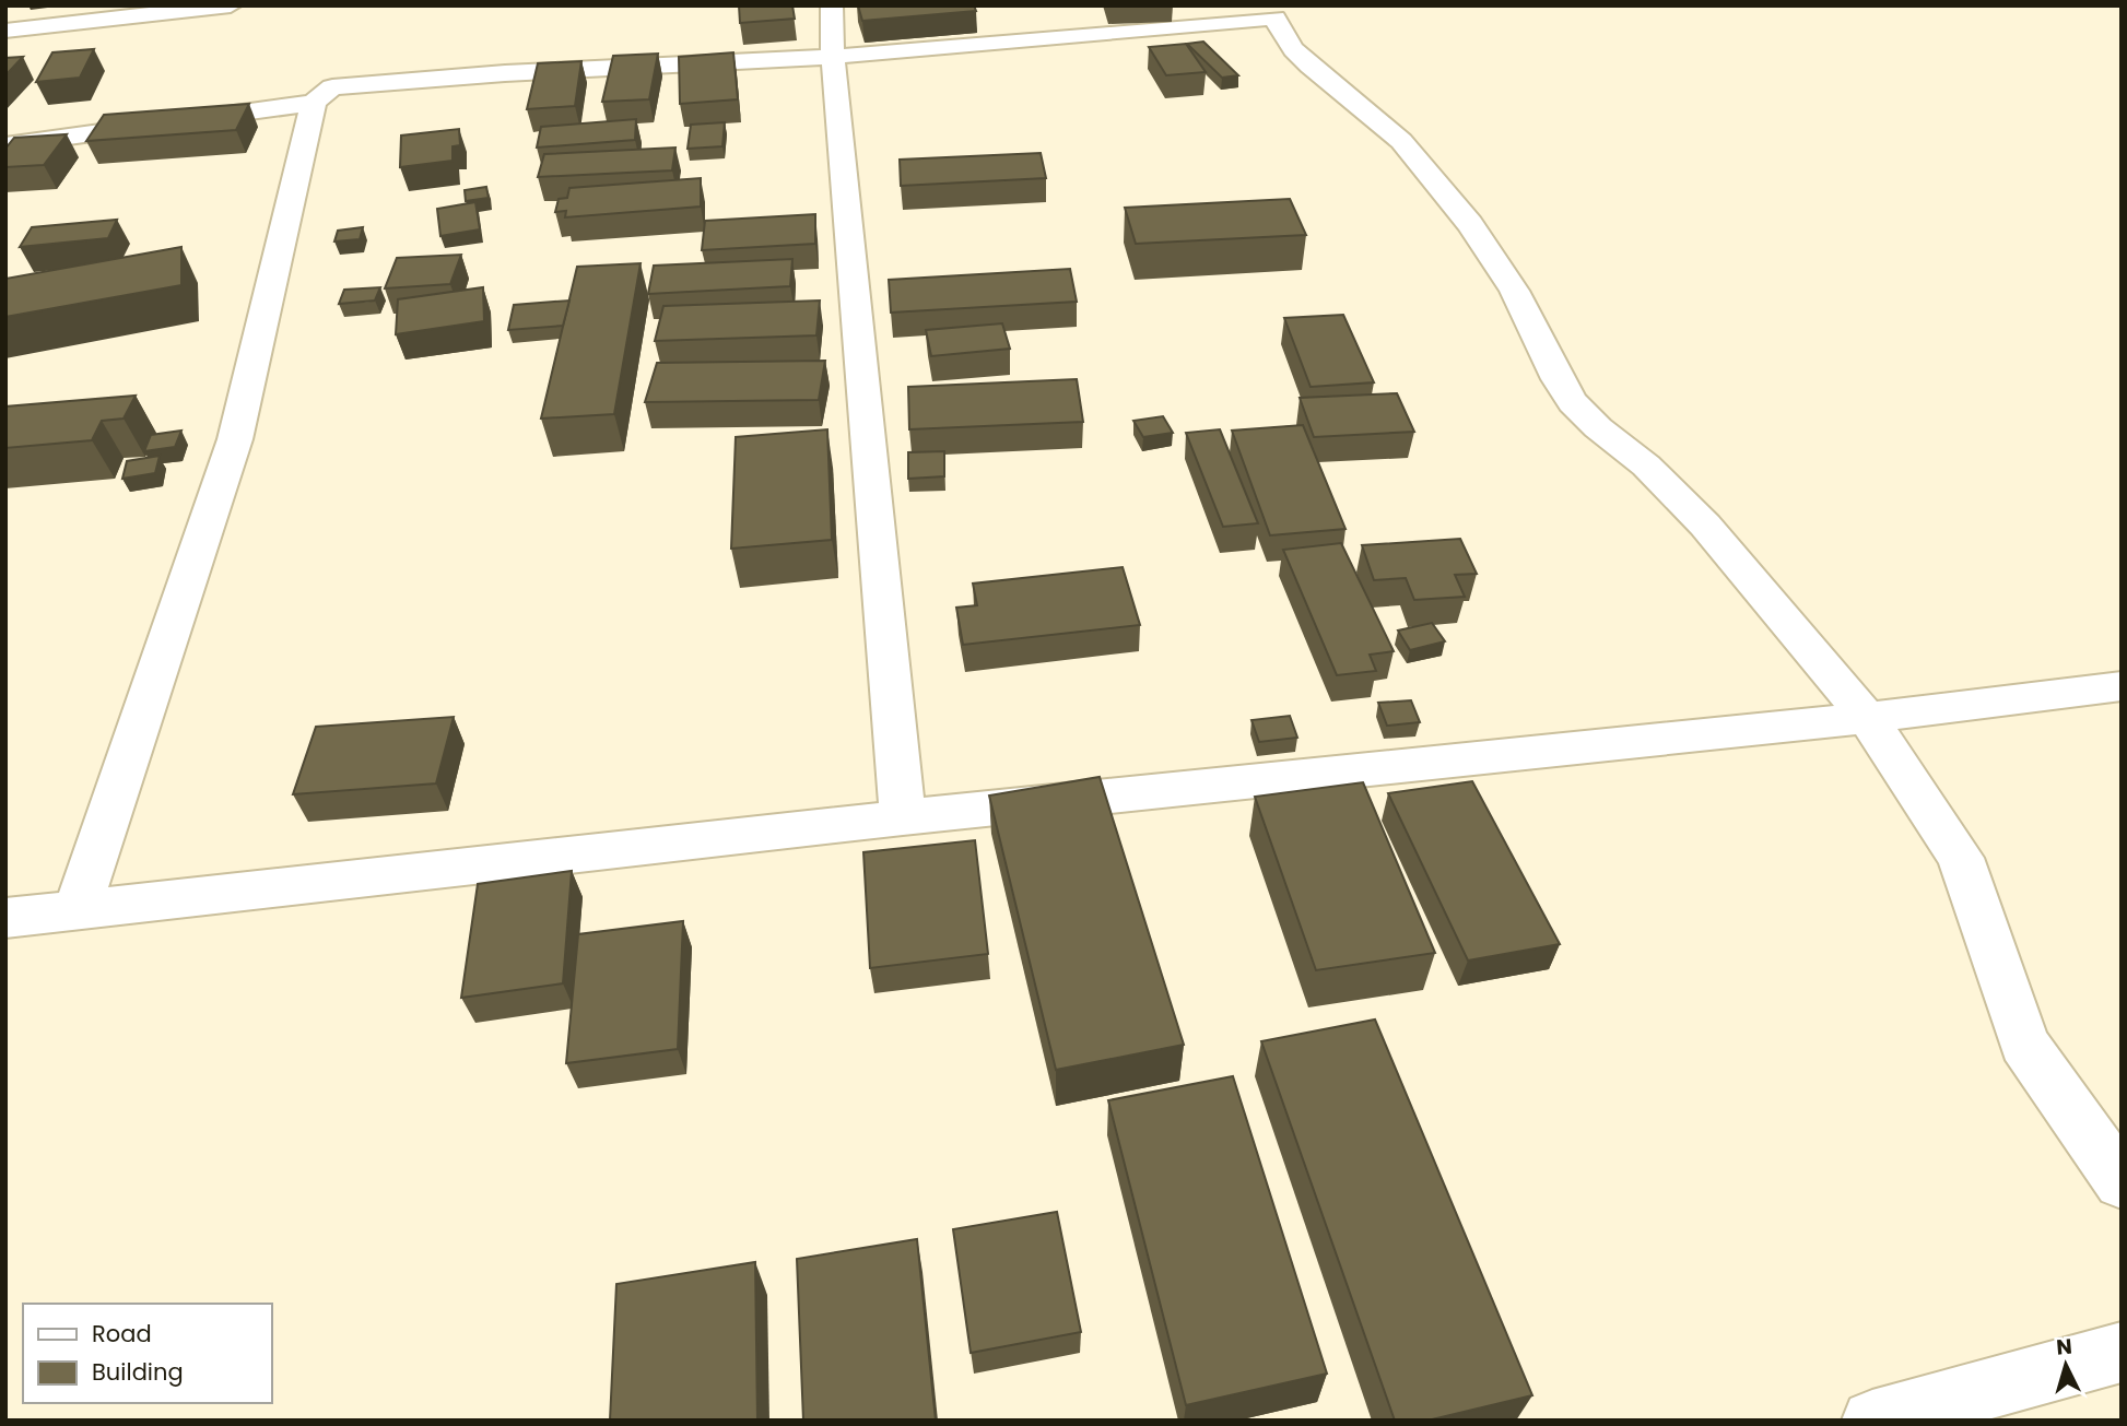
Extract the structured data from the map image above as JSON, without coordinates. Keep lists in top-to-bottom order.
{
  "legend": ["Road", "Building"],
  "north": "top"
}
